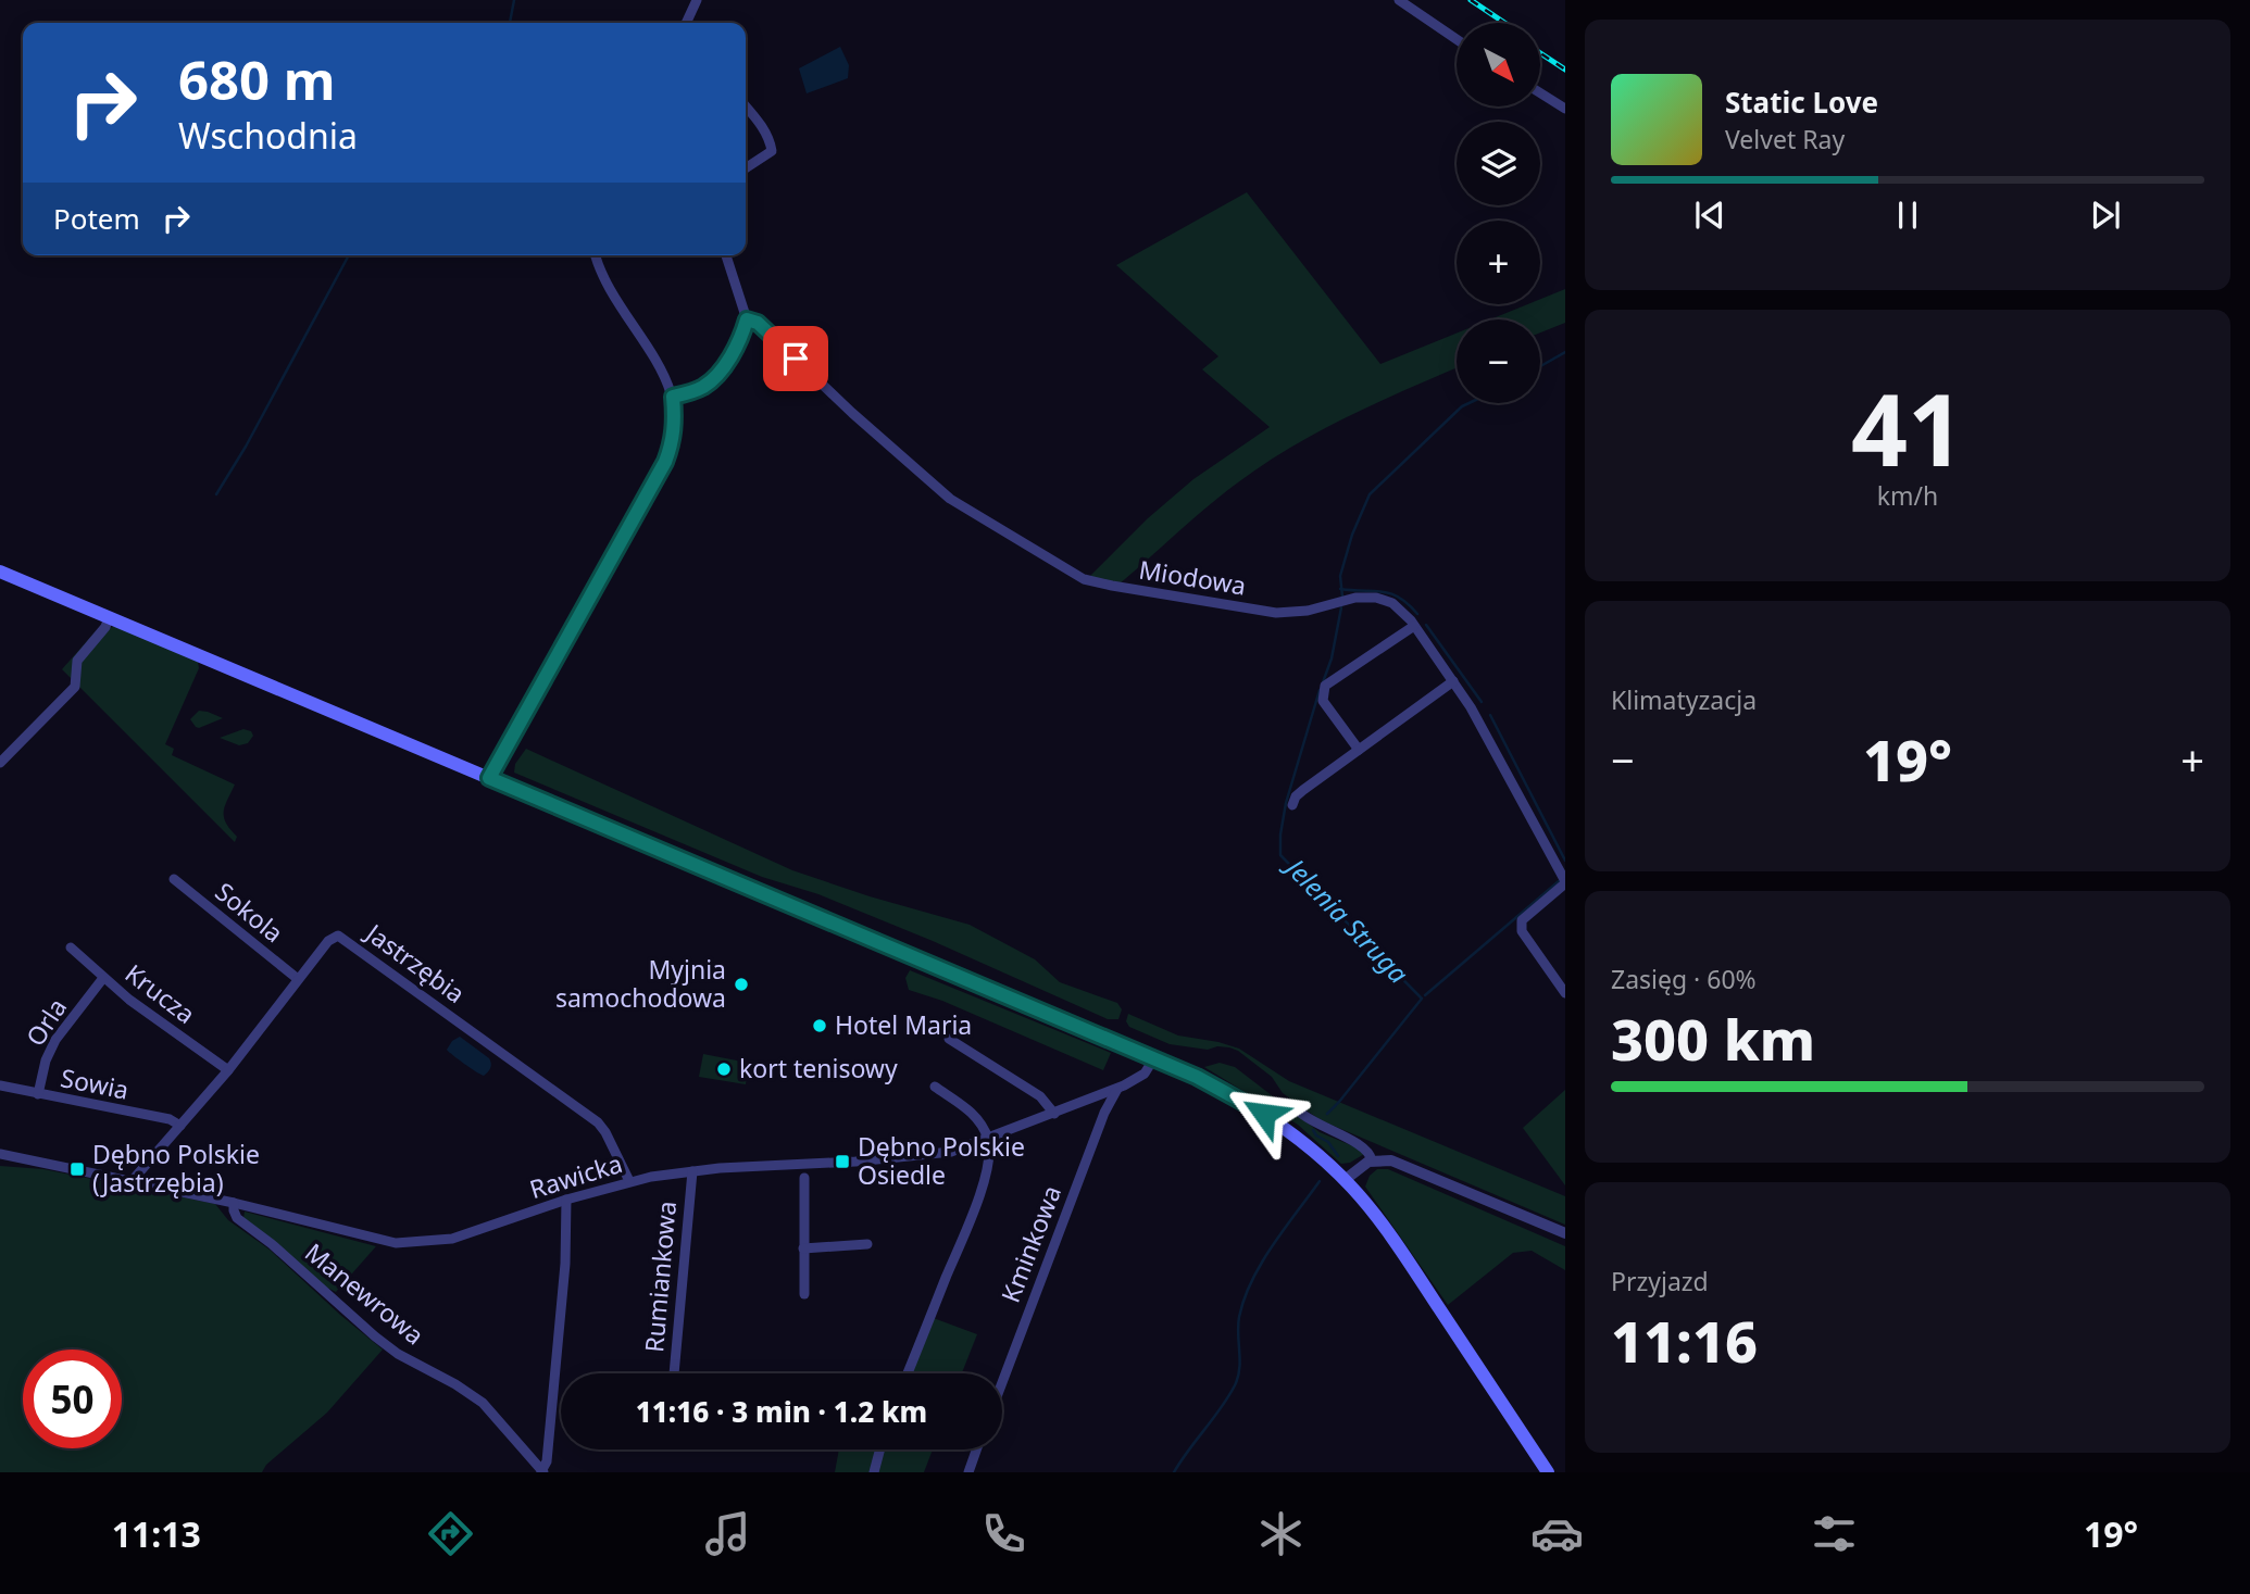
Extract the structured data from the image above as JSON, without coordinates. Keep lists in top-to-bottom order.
{
  "streets": {
    "street": [
      "Miodowa",
      "Sokola",
      "Jastrzębia",
      "Krucza",
      "Orla",
      "Sowia",
      "Rawicka",
      "Kminkowa",
      "Rumiankowa",
      "Manewrowa"
    ]
  },
  "crossings": [
    ["Sokola", "Jastrzębia"],
    ["Jastrzębia", "Krucza"],
    ["Jastrzębia", "Sowia"],
    ["Jastrzębia", "Rawicka"],
    ["Krucza", "Orla"],
    ["Orla", "Sowia"],
    ["Rawicka", "Kminkowa"],
    ["Rawicka", "Rumiankowa"],
    ["Rawicka", "Manewrowa"]
  ],
  "water": ["Jelenia Struga"],
  "places": {
    "other": ["Myjnia samochodowa", "Hotel Maria", "kort tenisowy"],
    "transit": ["Dębno Polskie Osiedle", "Dębno Polskie (Jastrzębia)"]
  },
  "north": "bottom right",
  "page": {
    "map_buttons": ["+", "−"],
    "turn": ["680 m", "Wschodnia"],
    "song": ["Static Love", "Velvet Ray"],
    "then": "Potem",
    "tile": [
      ["41", "km/h"],
      "Klimatyzacja",
      ["Zasięg · 60%", "300 km"],
      ["Przyjazd", "11:16"]
    ],
    "heat": ["−", "19°", "+"],
    "limit": "50",
    "trip": "11:16 · 3 min · 1.2 km",
    "tabs": ["11:13", "19°"]
  }
}
